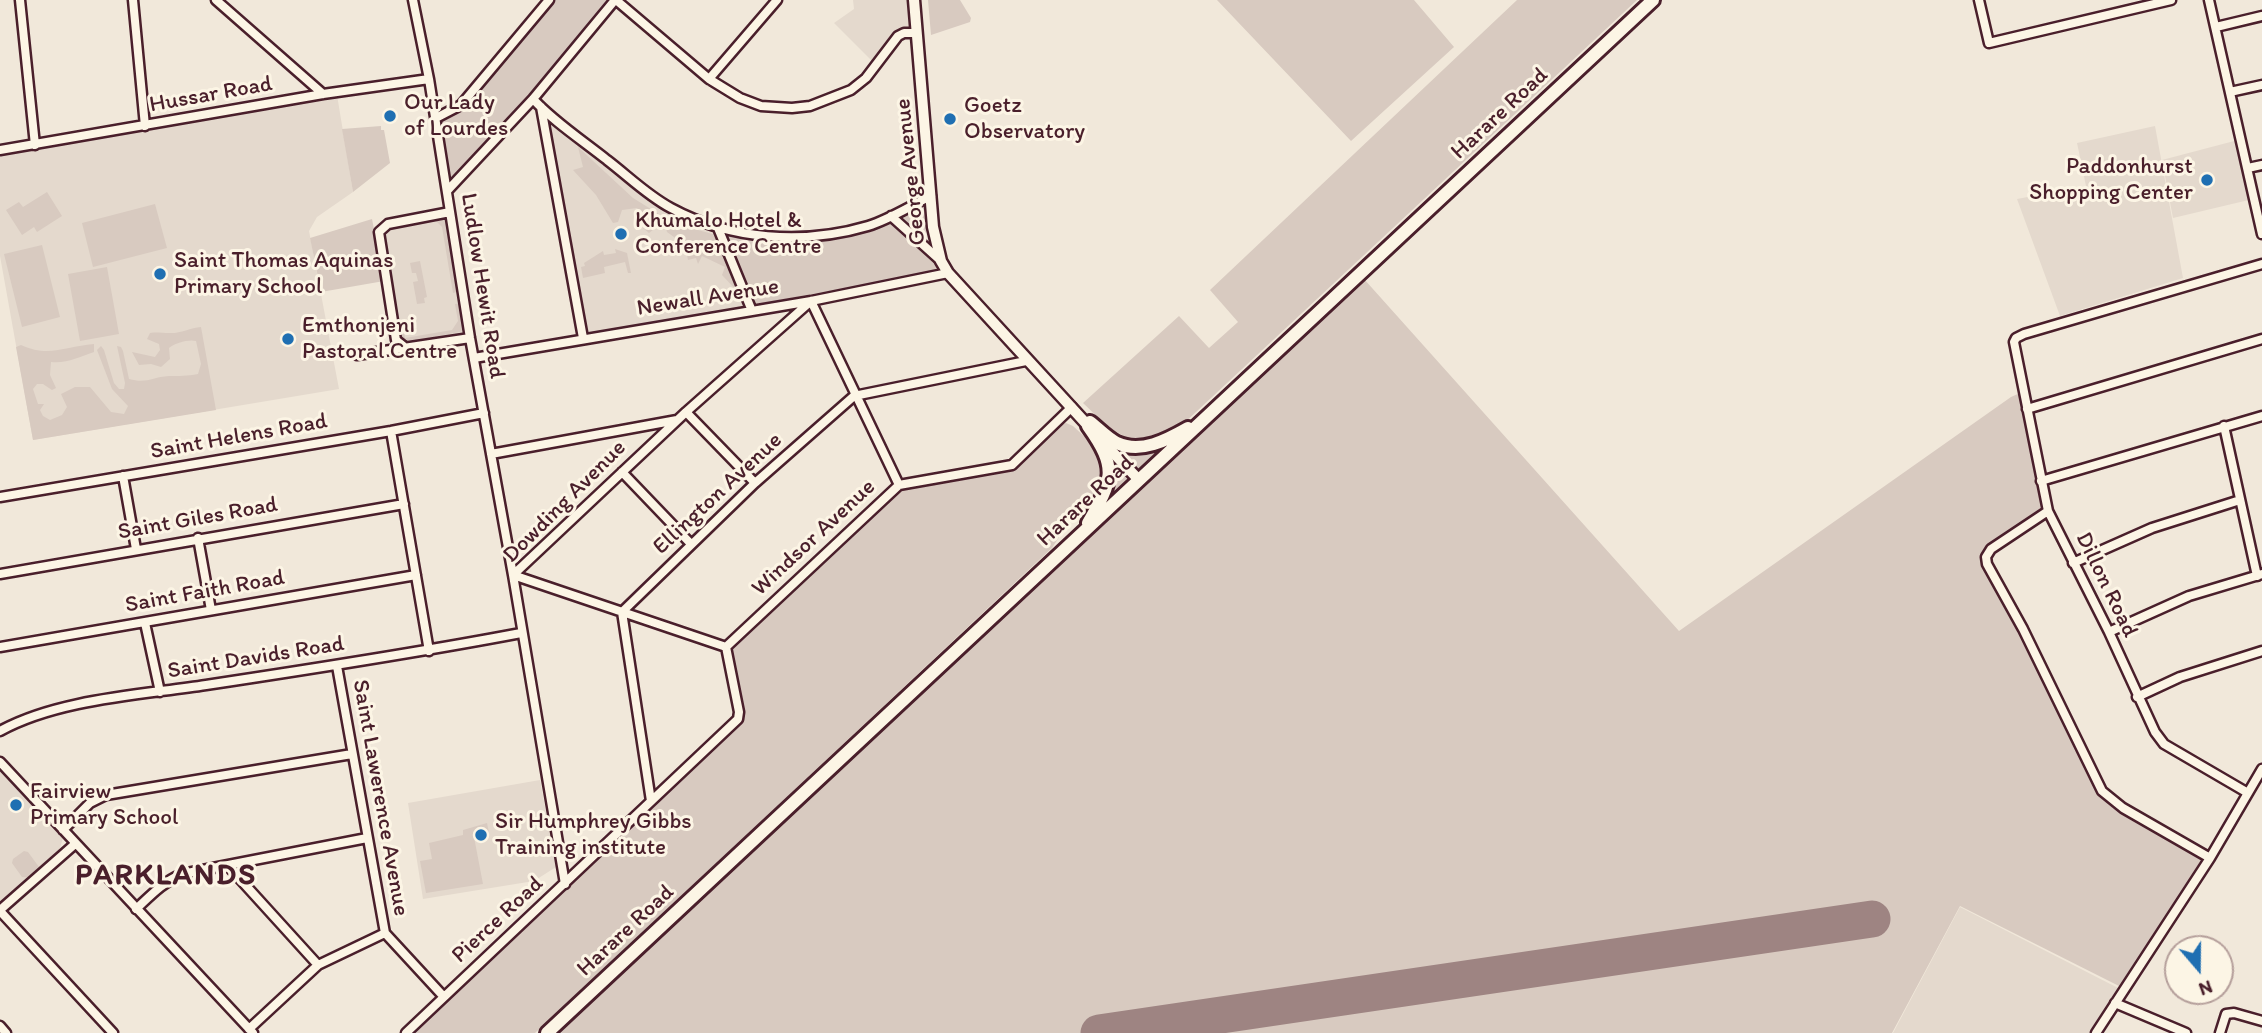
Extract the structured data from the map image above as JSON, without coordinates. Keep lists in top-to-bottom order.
{
  "streets": {
    "highway": ["Harare Road"],
    "main road": ["George Avenue"],
    "street": [
      "Hussar Road",
      "Ludlow Hewit Road",
      "Newall Avenue",
      "Saint Helens Road",
      "Ellington Avenue",
      "Dowding Avenue",
      "Saint Giles Road",
      "Windsor Avenue",
      "Dillon Road",
      "Saint Faith Road",
      "Saint Davids Road",
      "Saint Lawerence Avenue",
      "Pierce Road"
    ]
  },
  "crossings": [
    ["Hussar Road", "Ludlow Hewit Road"],
    ["Harare Road", "George Avenue"],
    ["George Avenue", "Newall Avenue"],
    ["George Avenue", "Ellington Avenue"],
    ["George Avenue", "Windsor Avenue"],
    ["Ludlow Hewit Road", "Newall Avenue"],
    ["Ludlow Hewit Road", "Saint Helens Road"],
    ["Ludlow Hewit Road", "Dowding Avenue"],
    ["Newall Avenue", "Dowding Avenue"],
    ["Dowding Avenue", "Saint Davids Road"],
    ["Dowding Avenue", "Pierce Road"],
    ["Windsor Avenue", "Pierce Road"],
    ["Saint Davids Road", "Saint Lawerence Avenue"],
    ["Saint Lawerence Avenue", "Pierce Road"]
  ],
  "districts": ["PARKLANDS"],
  "places": [
    "Our Lady of Lourdes",
    "Goetz Observatory",
    "Paddonhurst Shopping Center",
    "Khumalo Hotel & Conference Centre",
    "Saint Thomas Aquinas Primary School",
    "Emthonjeni Pastoral Centre",
    "Fairview Primary School",
    "Sir Humphrey Gibbs Training institute"
  ],
  "north": "bottom"
}
